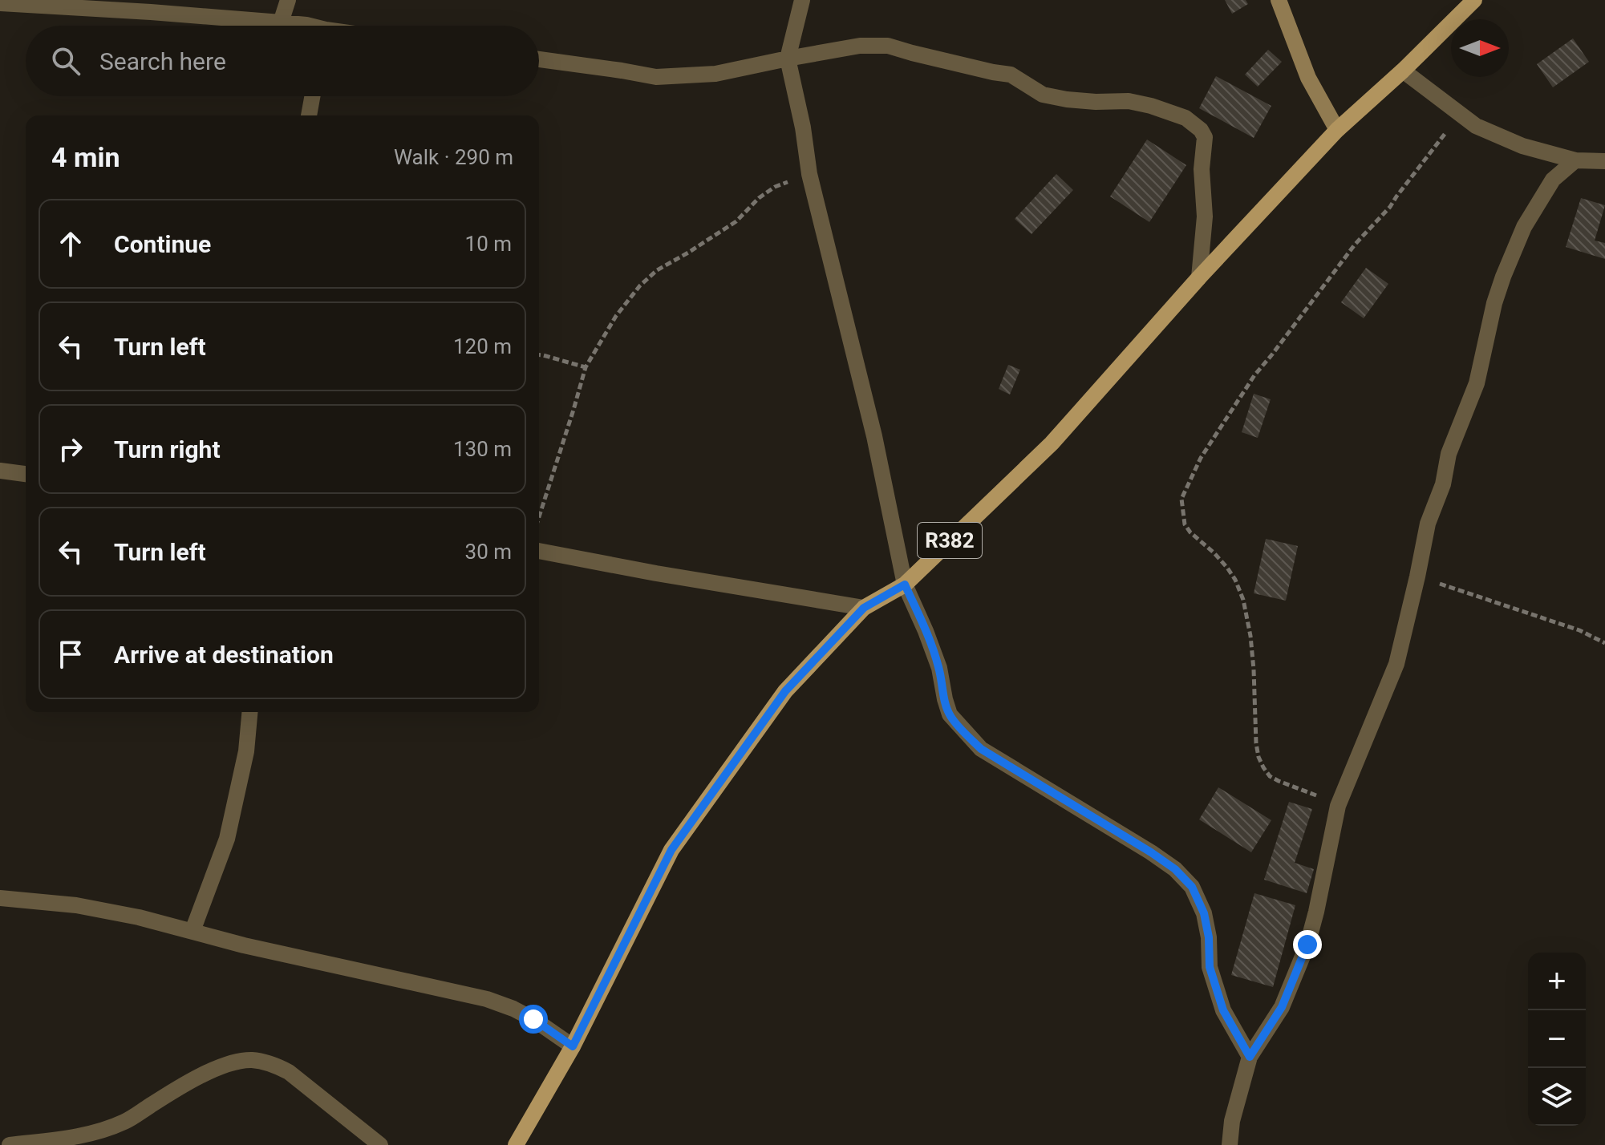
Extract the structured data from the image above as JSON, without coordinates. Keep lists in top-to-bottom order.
{
  "streets": {
    "main road": ["R382"]
  },
  "north": "right",
  "page": {
    "search": "Search here",
    "heading": ["4 min", "Walk · 290 m"],
    "list": [
      ["Continue", "10 m"],
      ["Turn left", "120 m"],
      ["Turn right", "130 m"],
      ["Turn left", "30 m"],
      "Arrive at destination"
    ],
    "map_buttons": ["+", "−"]
  }
}
